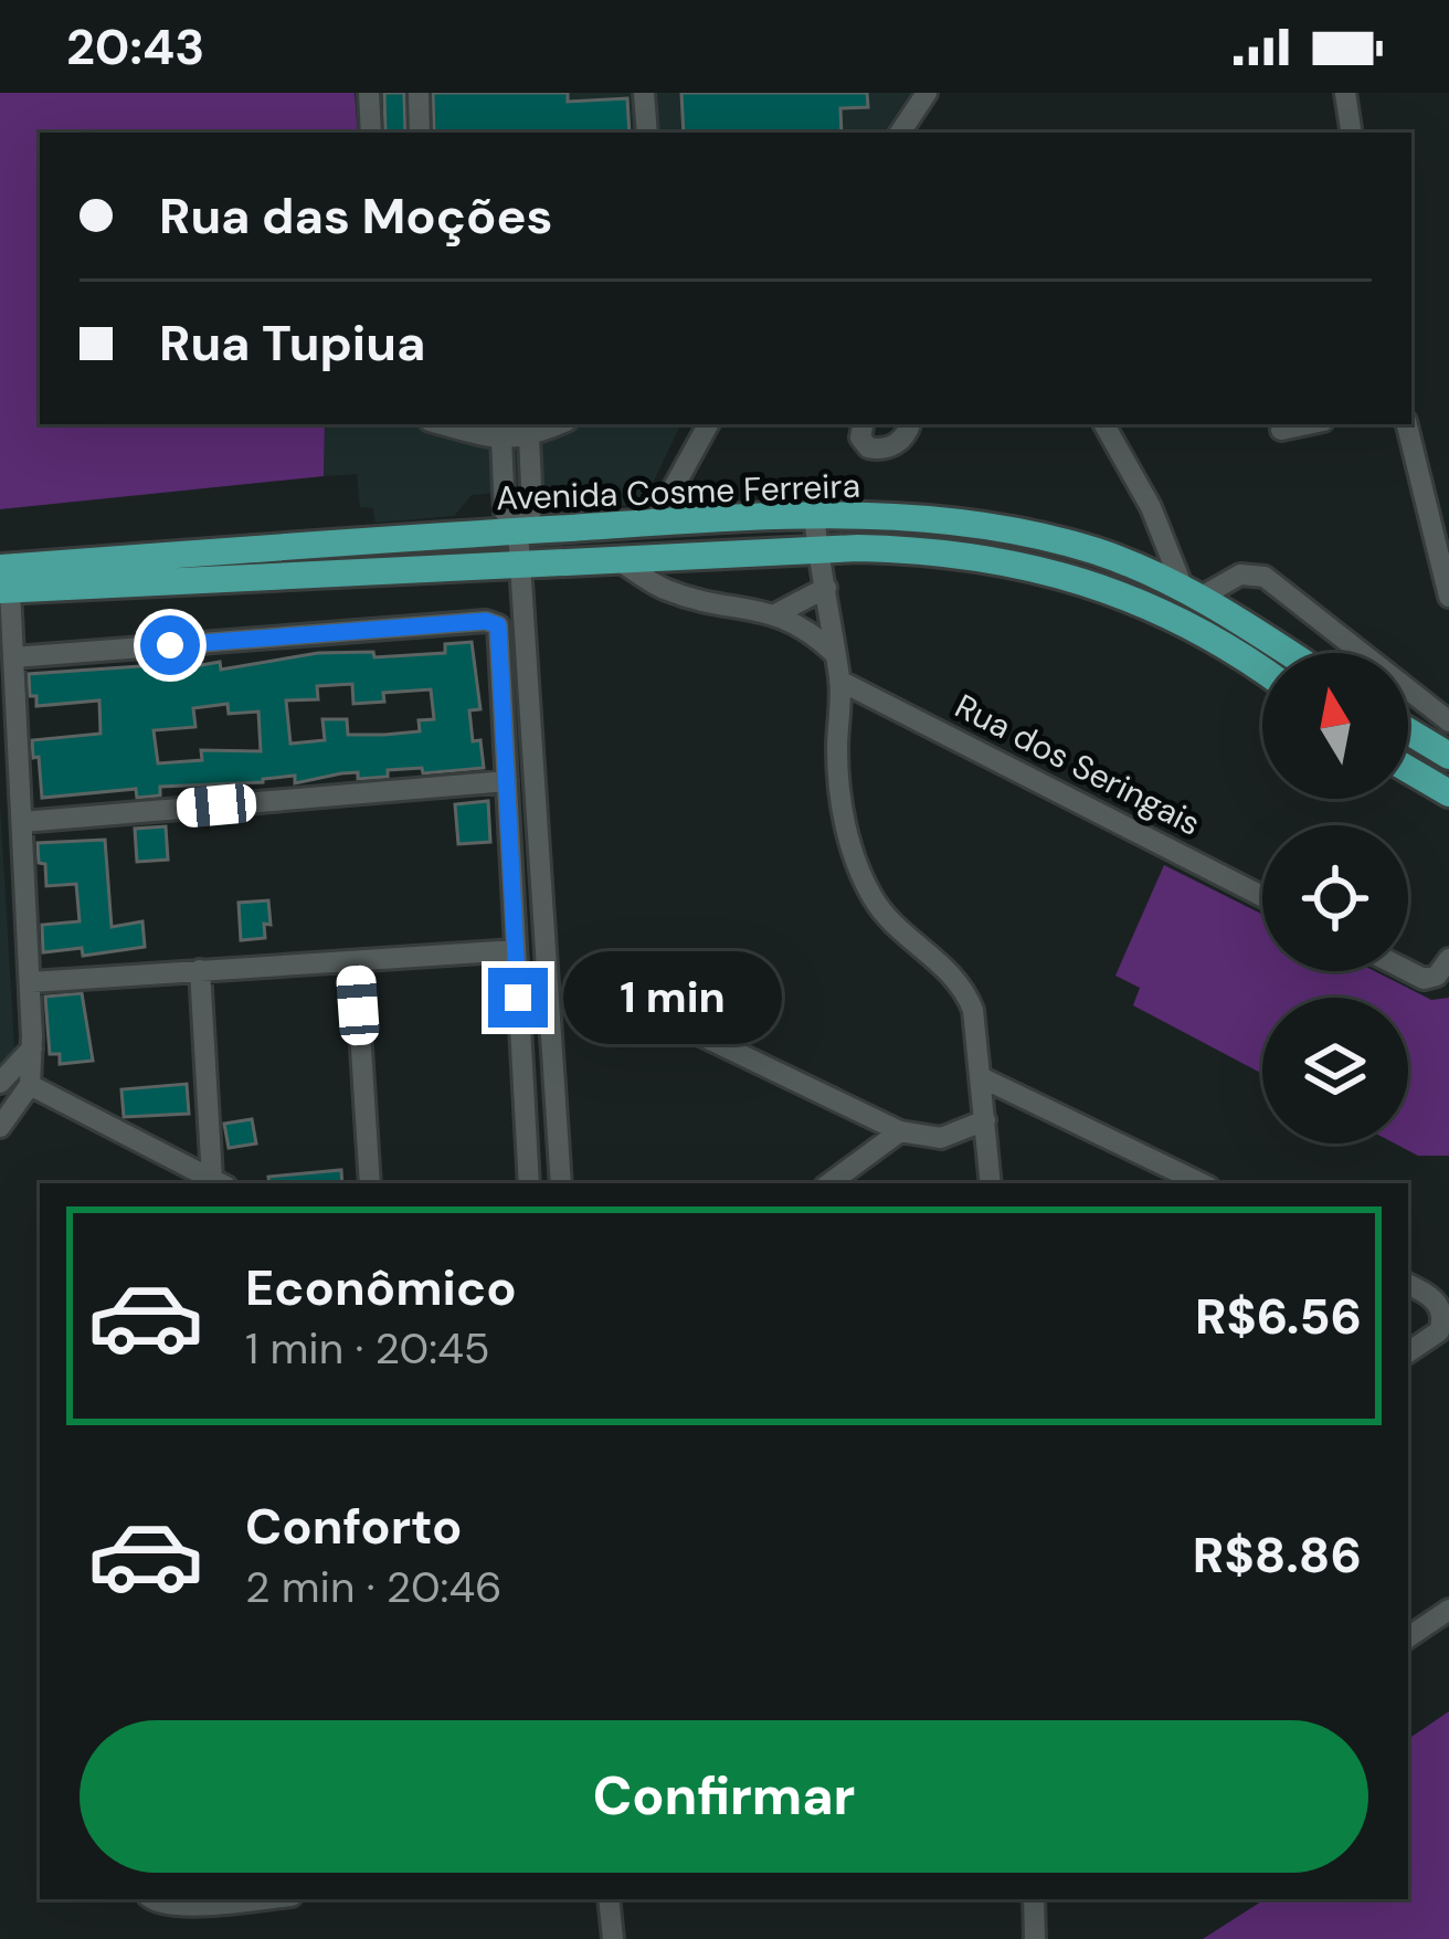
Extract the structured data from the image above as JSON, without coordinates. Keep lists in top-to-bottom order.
{
  "streets": {
    "main road": ["Avenida Cosme Ferreira"],
    "street": ["Rua dos Seringais"]
  },
  "north": "top",
  "page": {
    "status": "20:43",
    "banner": ["Rua das Moções", "Rua Tupiua"],
    "bubble": "1 min",
    "list": [
      {
        "name": "Econômico",
        "note": "1 min · 20:45",
        "value": "R$6.56"
      },
      {
        "name": "Conforto",
        "note": "2 min · 20:46",
        "value": "R$8.86"
      }
    ],
    "buttons": "Confirmar"
  }
}
